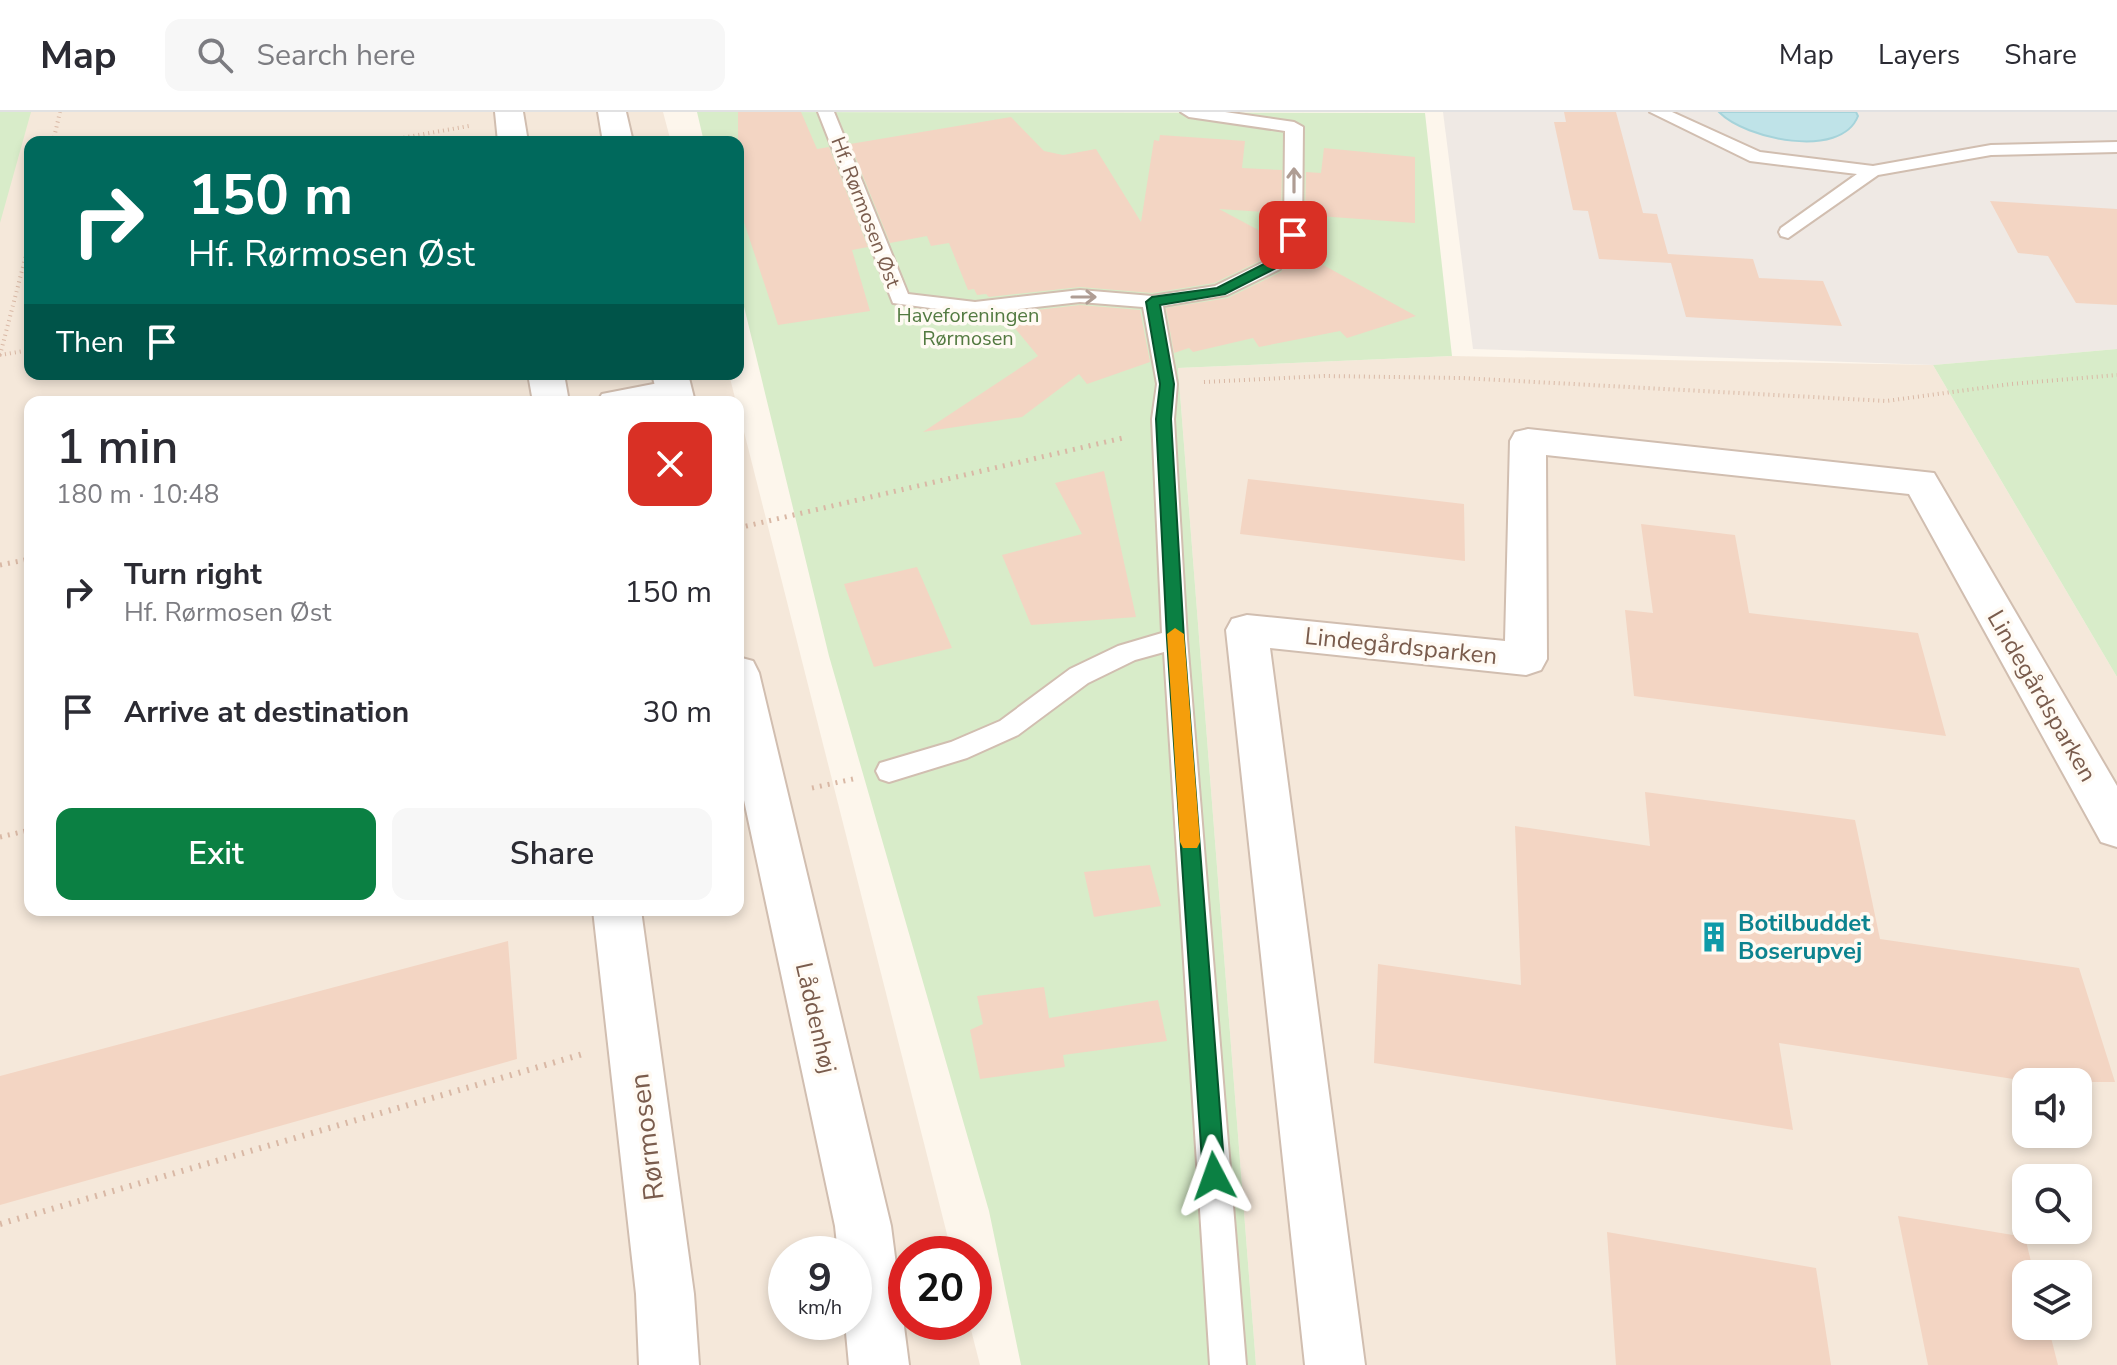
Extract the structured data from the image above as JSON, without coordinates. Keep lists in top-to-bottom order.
{
  "streets": {
    "street": ["Lindegårdsparken", "Låddenhøj", "Rørmosen"],
    "lane": ["Hf. Rørmosen Øst"]
  },
  "parks": ["Haveforeningen Rørmosen"],
  "places": {
    "building": ["Botilbuddet Boserupvej"]
  },
  "page": {
    "header": "Map",
    "search": "Search here",
    "nav": ["Map", "Layers", "Share"],
    "turn": ["150 m", "Hf. Rørmosen Øst"],
    "then": "Then",
    "heading": ["1 min", "180 m · 10:48"],
    "list": [
      {
        "name": "Turn right",
        "note": "Hf. Rørmosen Øst",
        "value": "150 m"
      },
      {
        "name": "Arrive at destination",
        "value": "30 m"
      }
    ],
    "buttons": ["Exit", "Share"],
    "speed": "9 km/h",
    "limit": "20"
  }
}
